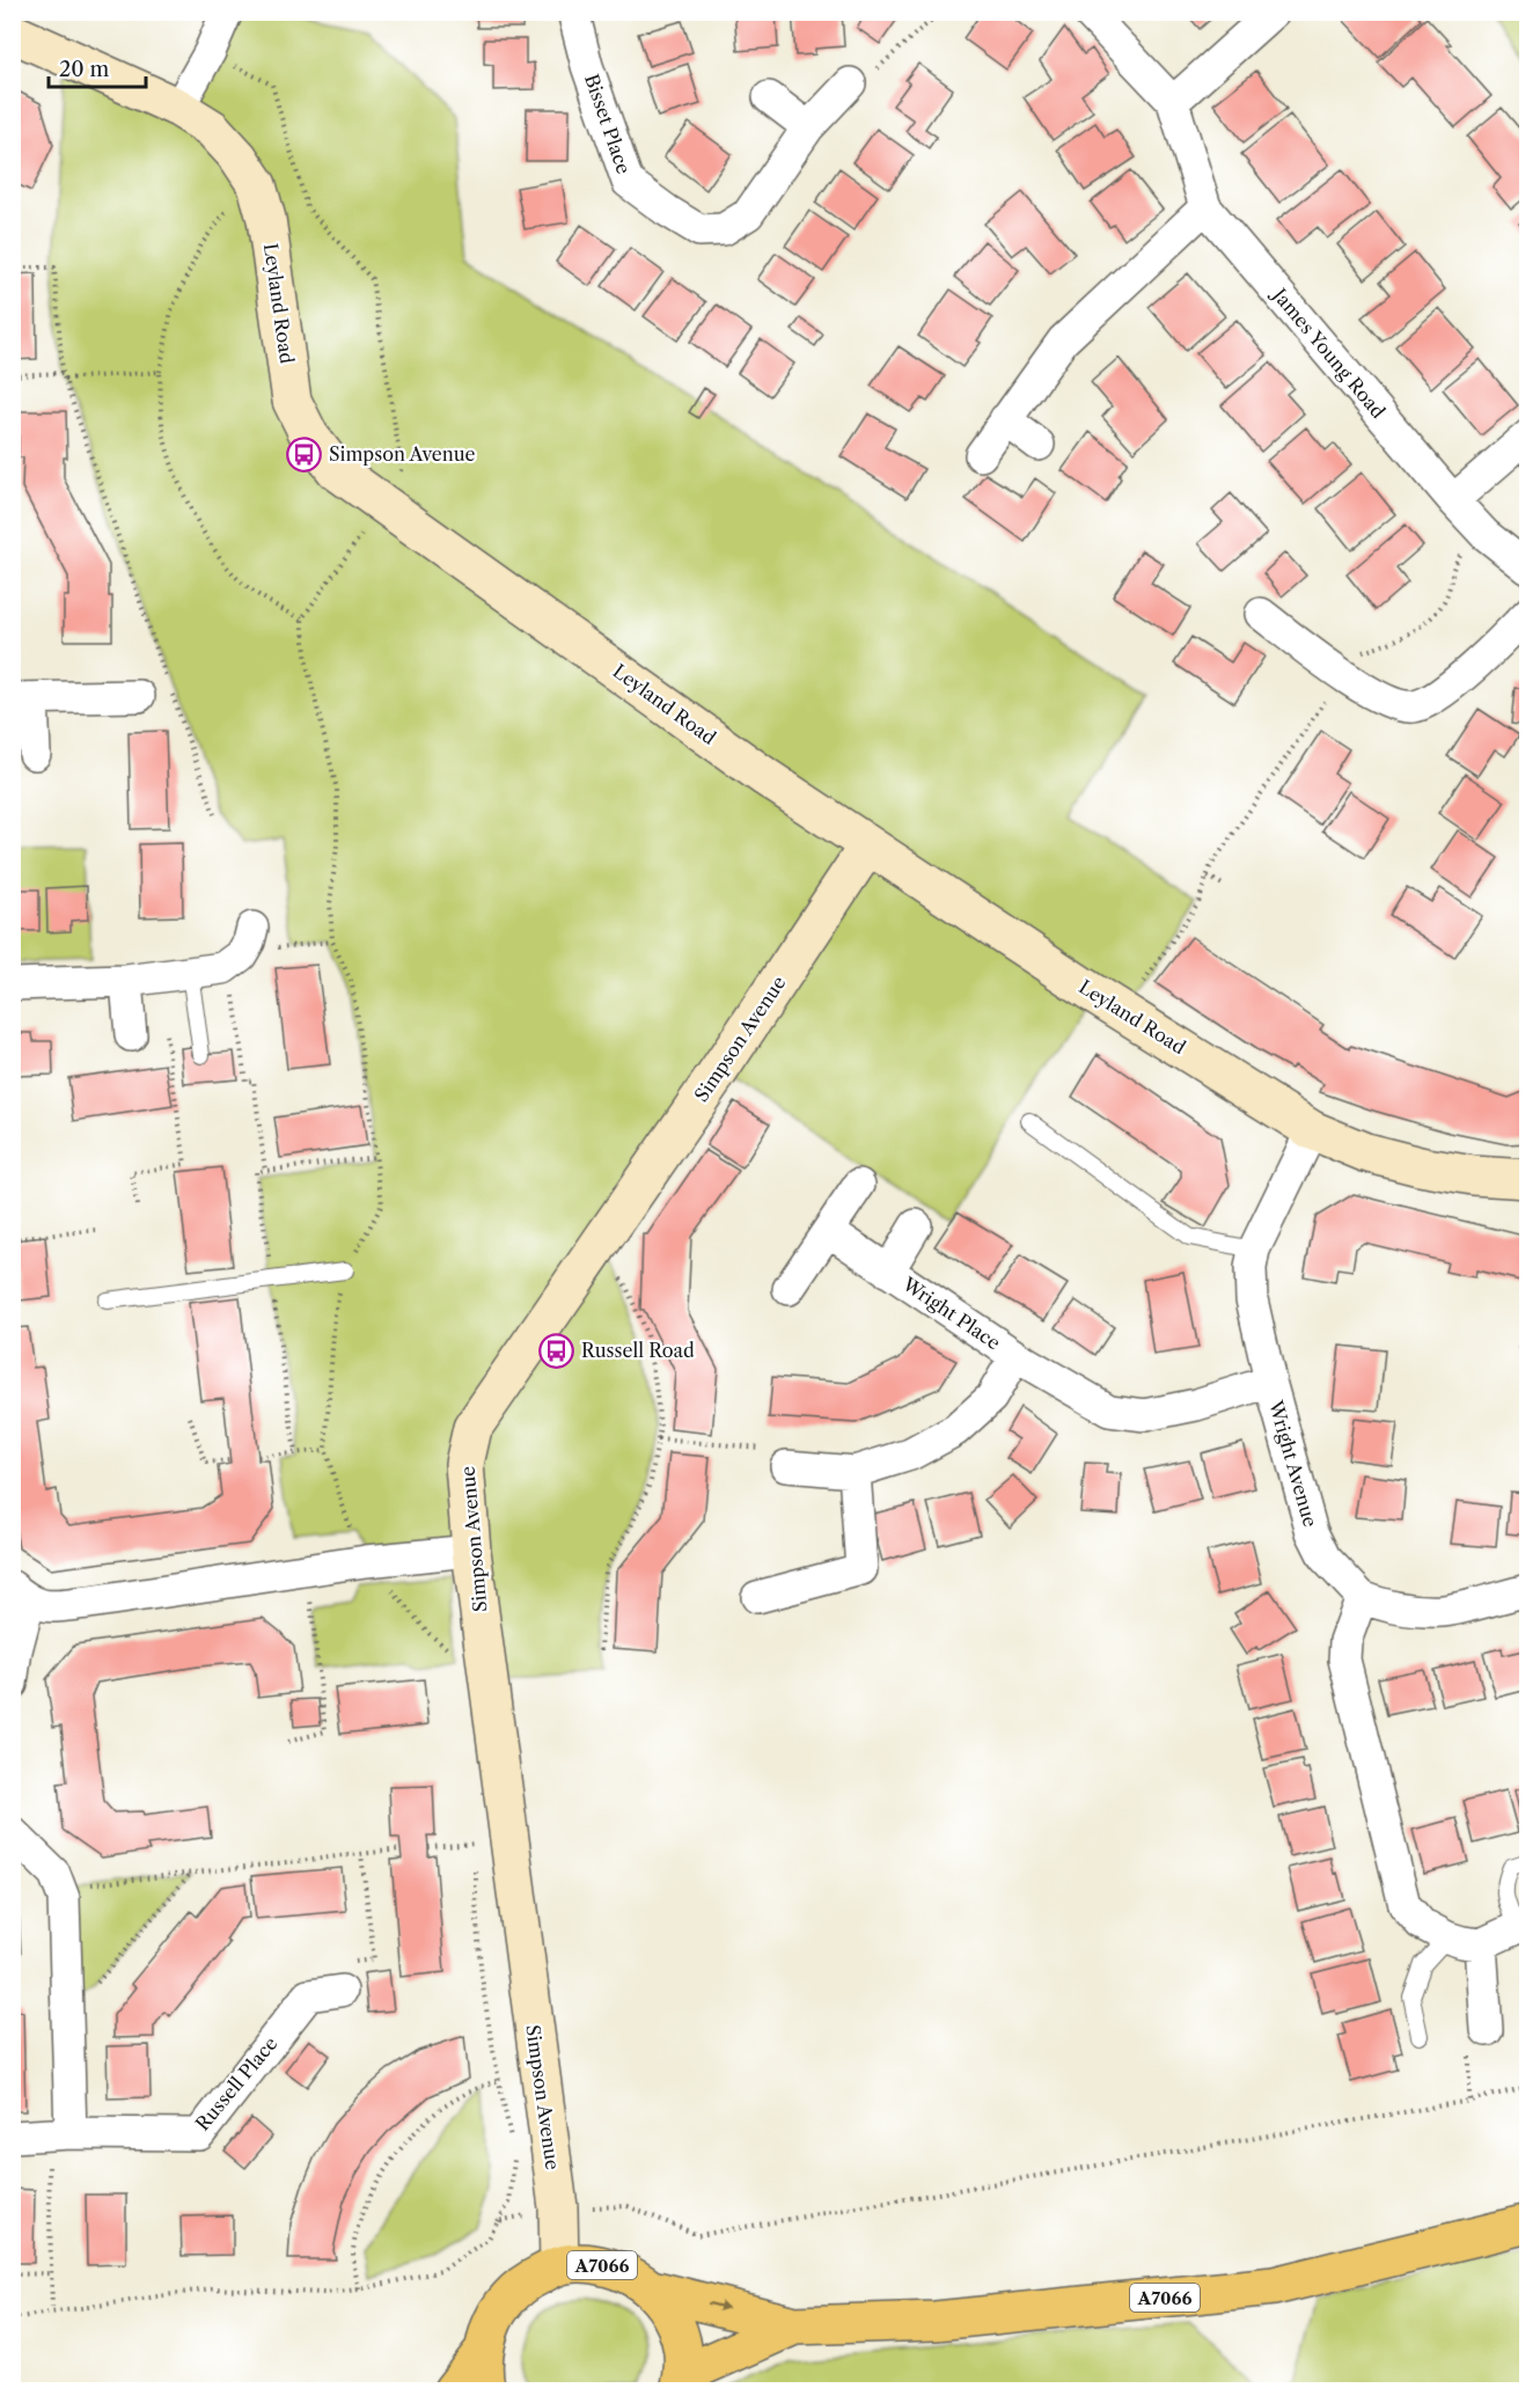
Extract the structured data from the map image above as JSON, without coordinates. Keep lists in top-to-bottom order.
{
  "streets": {
    "main road": ["A7066"],
    "street": [
      "Bisset Place",
      "Leyland Road",
      "James Young Road",
      "Simpson Avenue",
      "Wright Place",
      "Wright Avenue",
      "Russell Place"
    ]
  },
  "crossings": [
    ["Leyland Road", "Simpson Avenue"],
    ["Leyland Road", "Wright Avenue"],
    ["Simpson Avenue", "A7066"],
    ["Wright Place", "Wright Avenue"]
  ],
  "places": {
    "bus stop": ["Simpson Avenue", "Russell Road"]
  },
  "scale_bar": "20 m"
}
